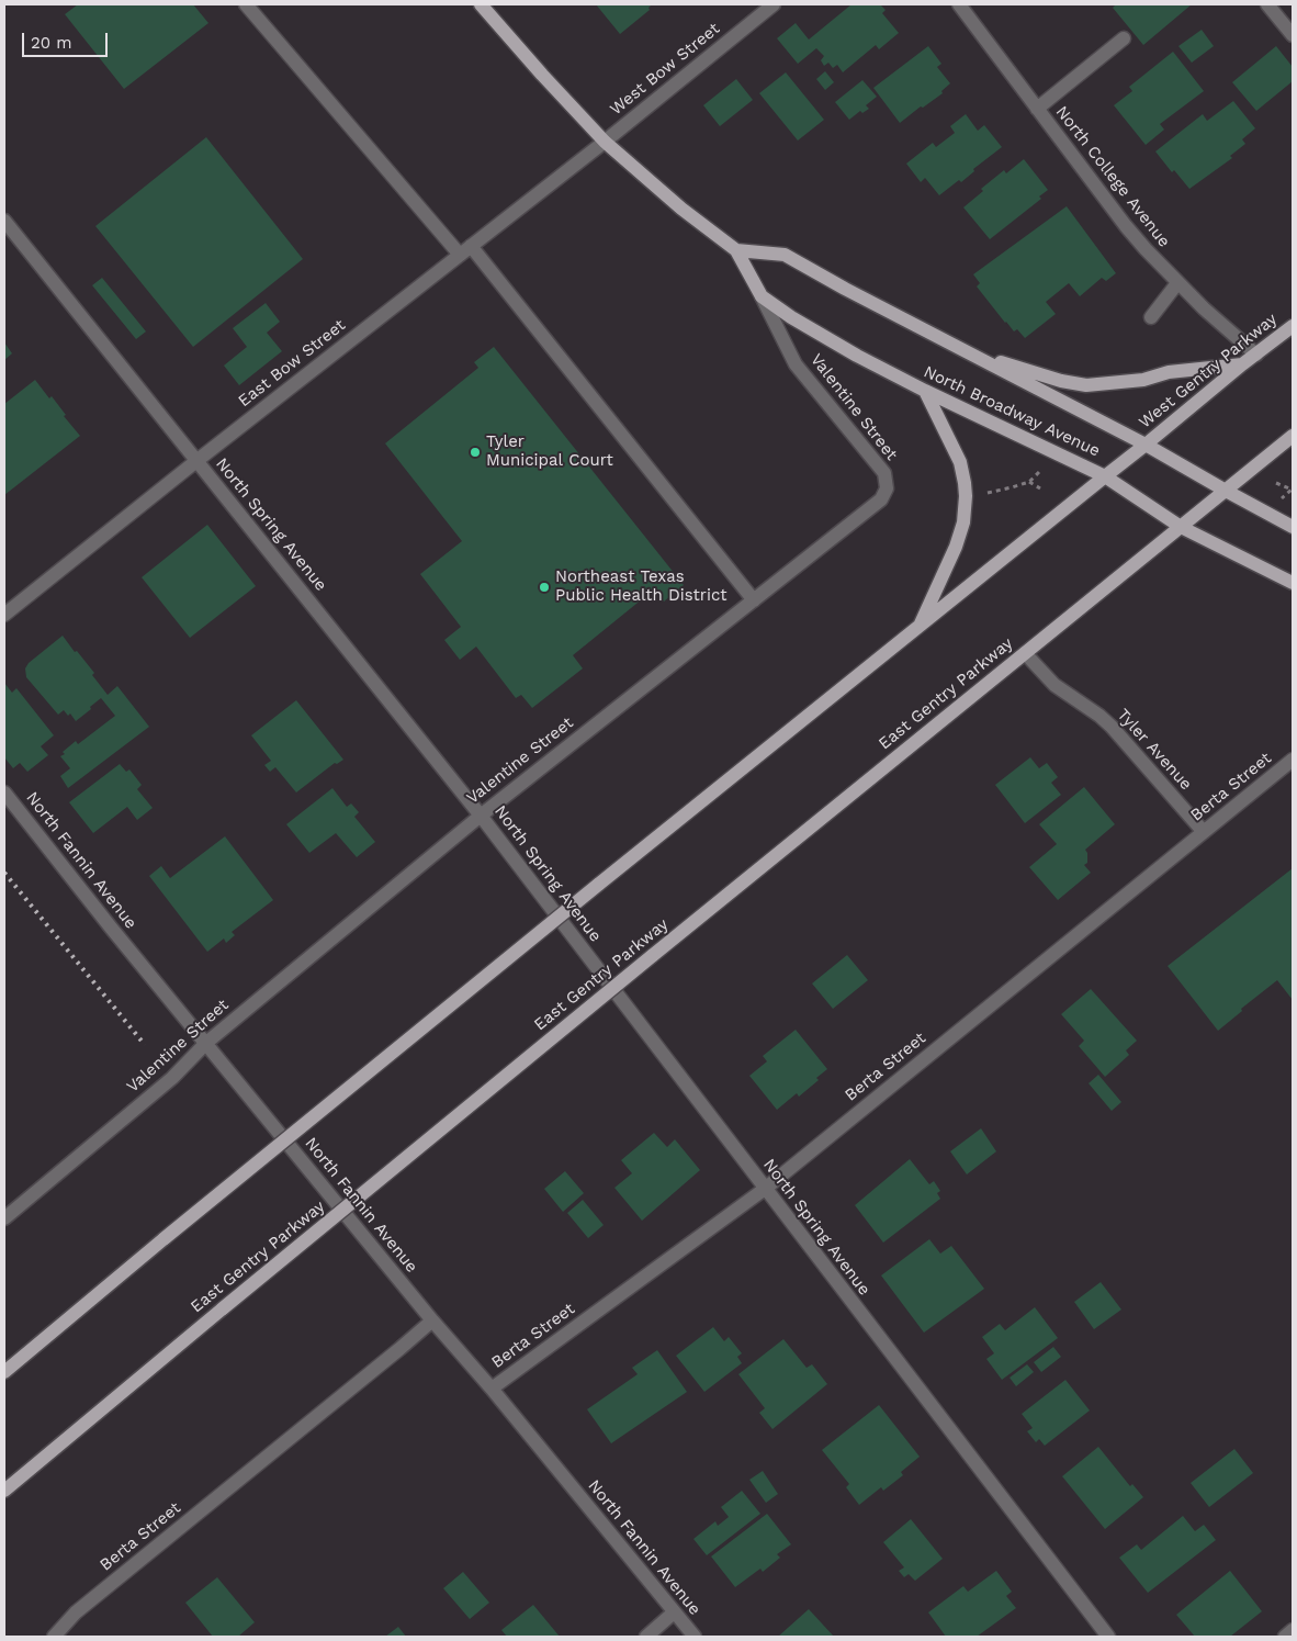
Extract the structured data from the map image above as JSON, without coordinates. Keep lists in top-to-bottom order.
{
  "streets": {
    "main road": ["West Gentry Parkway", "North Broadway Avenue", "East Gentry Parkway"],
    "street": [
      "West Bow Street",
      "North College Avenue",
      "East Bow Street",
      "Valentine Street",
      "North Spring Avenue",
      "Tyler Avenue",
      "Berta Street",
      "North Fannin Avenue"
    ]
  },
  "crossings": [
    ["West Bow Street", "East Bow Street"],
    ["West Bow Street", "North Broadway Avenue"],
    ["North College Avenue", "West Gentry Parkway"],
    ["East Bow Street", "North Broadway Avenue"],
    ["East Bow Street", "North Spring Avenue"],
    ["West Gentry Parkway", "North Broadway Avenue"],
    ["Valentine Street", "North Broadway Avenue"],
    ["Valentine Street", "North Spring Avenue"],
    ["Valentine Street", "North Fannin Avenue"],
    ["North Broadway Avenue", "East Gentry Parkway"],
    ["North Spring Avenue", "Berta Street"],
    ["East Gentry Parkway", "Tyler Avenue"],
    ["Tyler Avenue", "Berta Street"],
    ["Berta Street", "North Fannin Avenue"]
  ],
  "places": ["Tyler Municipal Court", "Northeast Texas Public Health District"],
  "scale_bar": "20 m"
}
